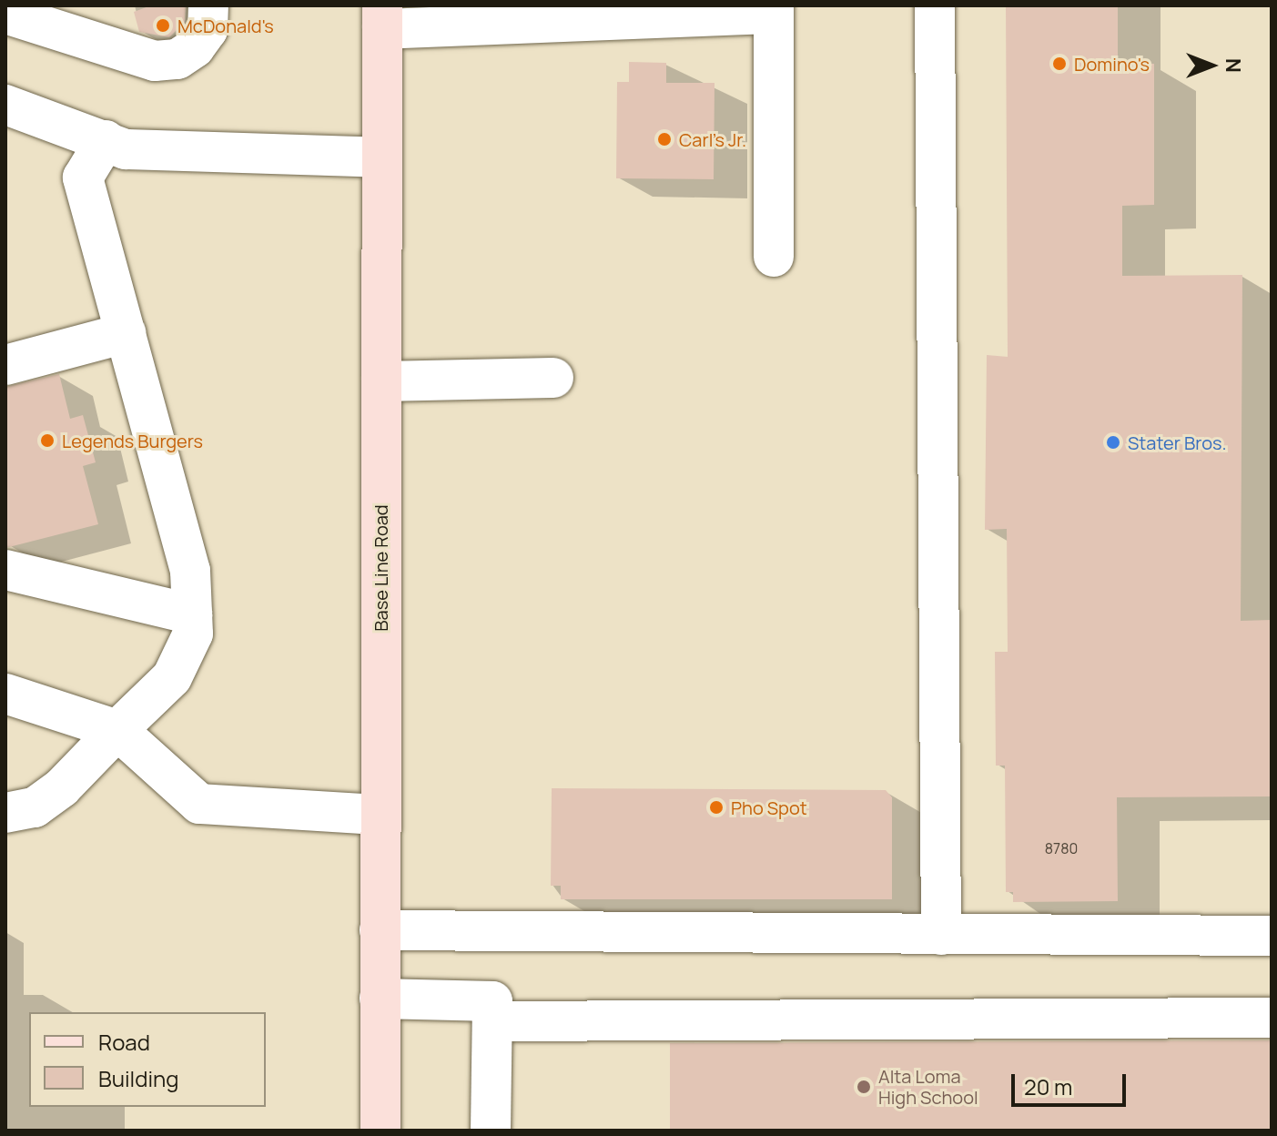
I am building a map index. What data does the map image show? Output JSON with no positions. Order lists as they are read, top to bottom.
{
  "streets": {
    "main road": ["Base Line Road"]
  },
  "places": [
    "McDonald's",
    "Domino's",
    "Carl's Jr.",
    "Legends Burgers",
    "Stater Bros.",
    "Pho Spot",
    "Alta Loma High School"
  ],
  "house_numbers": ["8780"],
  "legend": ["Road", "Building"],
  "scale_bar": "20 m",
  "north": "right"
}
